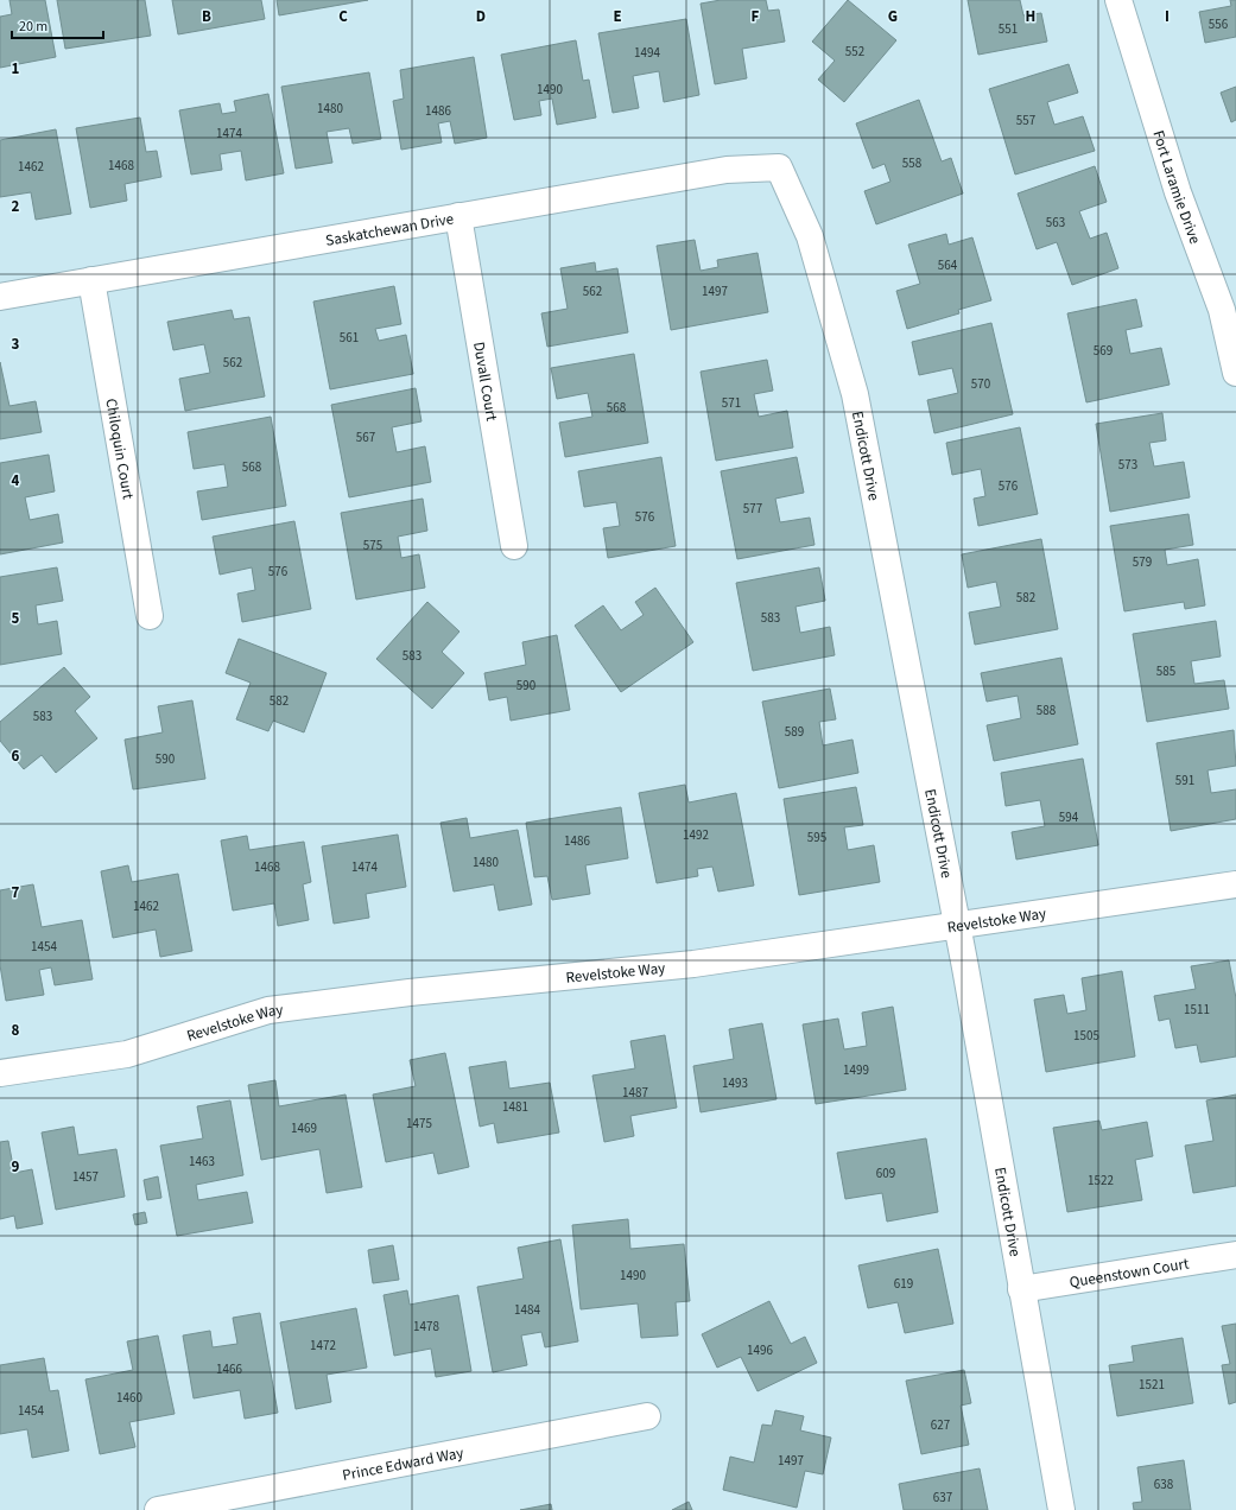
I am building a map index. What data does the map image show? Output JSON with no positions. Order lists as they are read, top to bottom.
{
  "streets": {
    "street": [
      "Fort Laramie Drive",
      "Saskatchewan Drive",
      "Duvall Court",
      "Chiloquin Court",
      "Endicott Drive",
      "Revelstoke Way",
      "Queenstown Court",
      "Prince Edward Way"
    ]
  },
  "crossings": [
    ["Saskatchewan Drive", "Duvall Court"],
    ["Saskatchewan Drive", "Chiloquin Court"],
    ["Saskatchewan Drive", "Endicott Drive"],
    ["Endicott Drive", "Revelstoke Way"],
    ["Endicott Drive", "Queenstown Court"]
  ],
  "house_numbers": [
    "556",
    "551",
    "552",
    "1494",
    "1490",
    "1480",
    "1486",
    "557",
    "1474",
    "558",
    "1468",
    "1462",
    "563",
    "564",
    "562",
    "1497",
    "561",
    "569",
    "562",
    "570",
    "571",
    "568",
    "567",
    "573",
    "568",
    "576",
    "577",
    "576",
    "575",
    "579",
    "576",
    "582",
    "583",
    "583",
    "585",
    "590",
    "582",
    "588",
    "583",
    "589",
    "590",
    "591",
    "594",
    "1492",
    "595",
    "1486",
    "1480",
    "1468",
    "1474",
    "1462",
    "1454",
    "1511",
    "1505",
    "1499",
    "1493",
    "1487",
    "1481",
    "1475",
    "1469",
    "1463",
    "609",
    "1457",
    "1522",
    "1490",
    "619",
    "1484",
    "1478",
    "1472",
    "1496",
    "1466",
    "1521",
    "1460",
    "1454",
    "627",
    "1497",
    "638",
    "637"
  ],
  "scale_bar": "20 m",
  "grid": {
    "columns": [
      "B",
      "C",
      "D",
      "E",
      "F",
      "G",
      "H",
      "I"
    ],
    "rows": [
      "1",
      "2",
      "3",
      "4",
      "5",
      "6",
      "7",
      "8",
      "9"
    ]
  }
}
